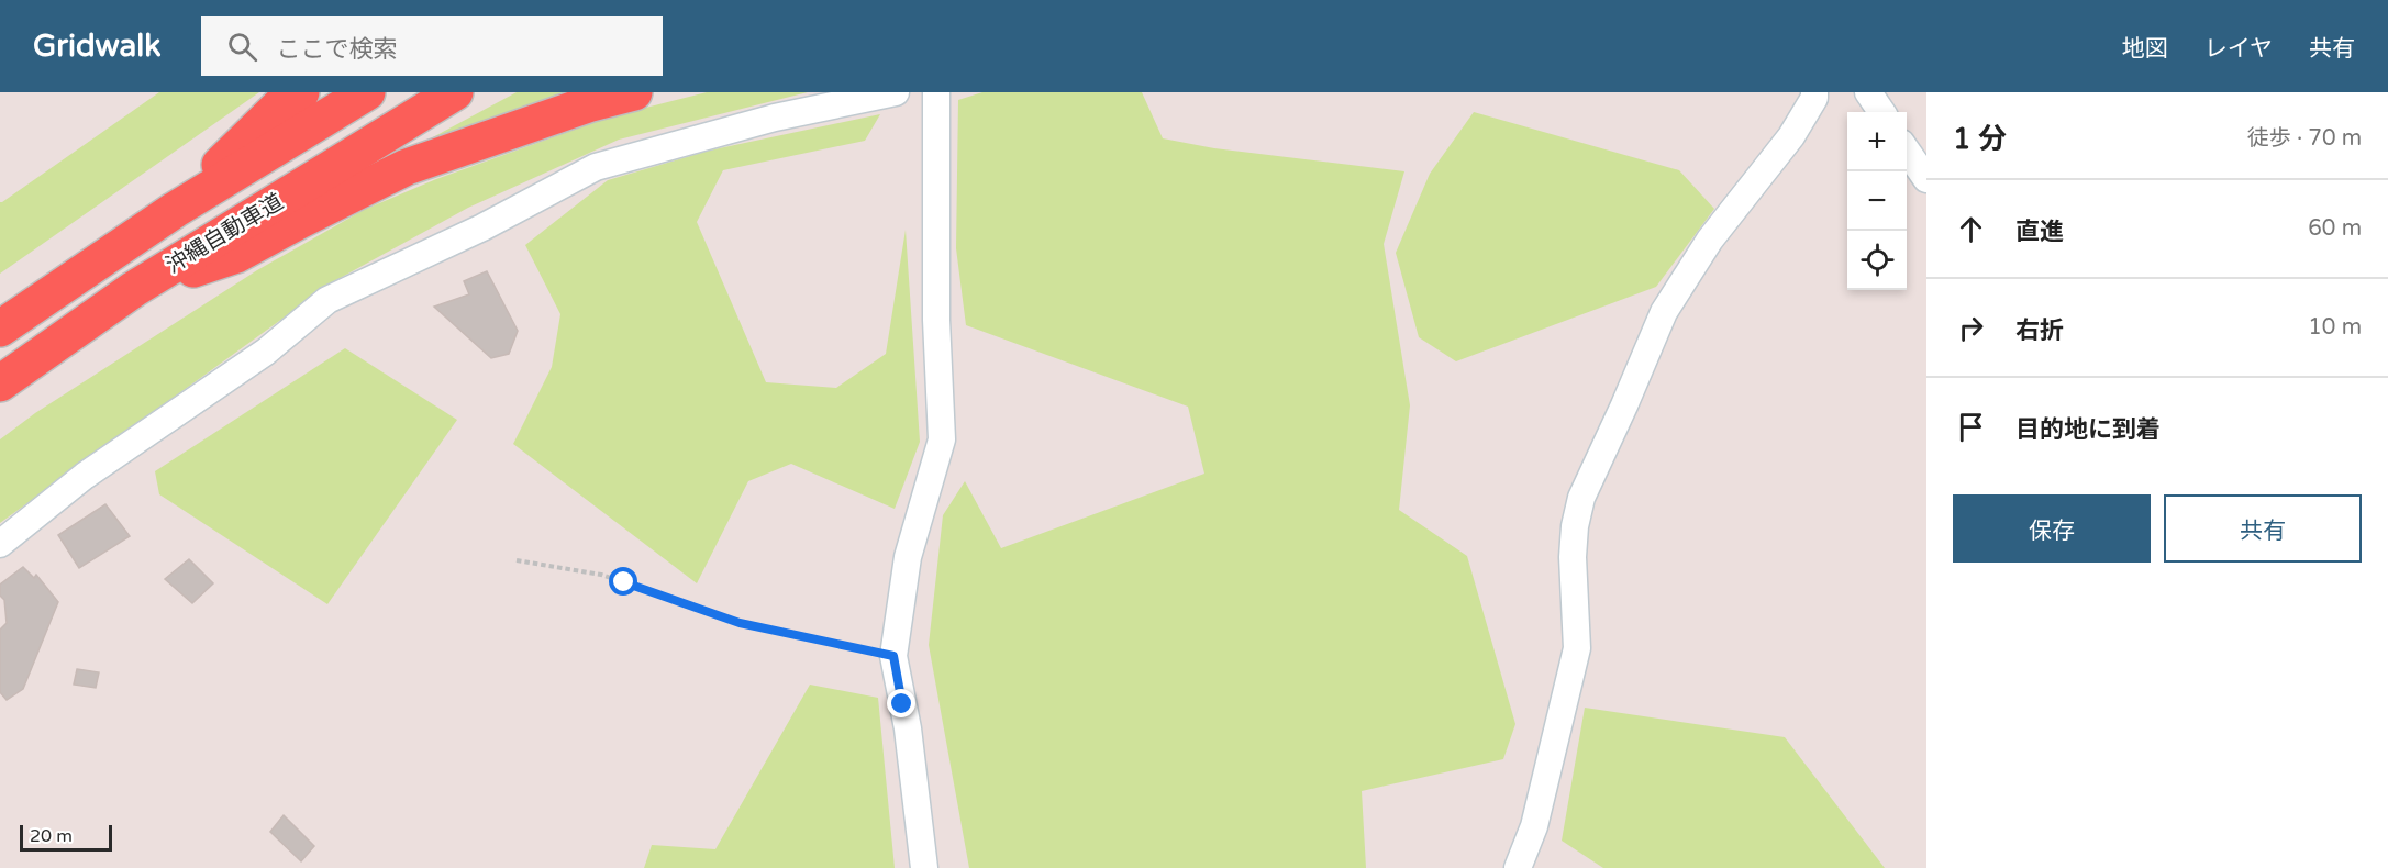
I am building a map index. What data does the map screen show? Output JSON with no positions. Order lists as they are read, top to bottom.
{
  "streets": {
    "highway": ["沖縄自動車道"]
  },
  "scale_bar": "20 m",
  "page": {
    "header": "Gridwalk",
    "search": "ここで検索",
    "nav": ["地図", "レイヤ", "共有"],
    "heading": ["1 分", "徒歩 · 70 m"],
    "map_buttons": ["+", "−"],
    "list": [
      ["直進", "60 m"],
      ["右折", "10 m"],
      "目的地に到着"
    ],
    "buttons": ["保存", "共有"],
    "scale": "20 m"
  }
}
